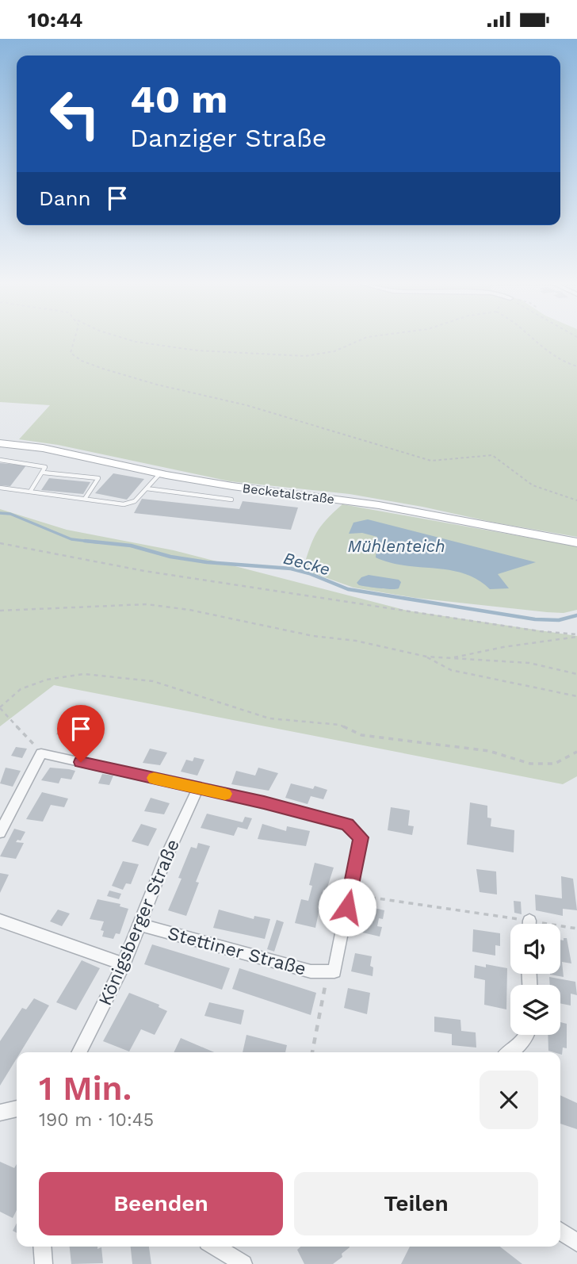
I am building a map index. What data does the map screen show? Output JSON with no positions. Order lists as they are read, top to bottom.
{
  "streets": {
    "main road": ["Becketalstraße"],
    "street": ["Königsberger Straße", "Stettiner Straße"]
  },
  "crossings": [
    ["Königsberger Straße", "Stettiner Straße"]
  ],
  "water": ["Mühlenteich", "Becke"],
  "page": {
    "status": "10:44",
    "turn": ["40 m", "Danziger Straße"],
    "then": "Dann",
    "heading": ["1 Min.", "190 m · 10:45"],
    "buttons": ["Beenden", "Teilen"]
  }
}
